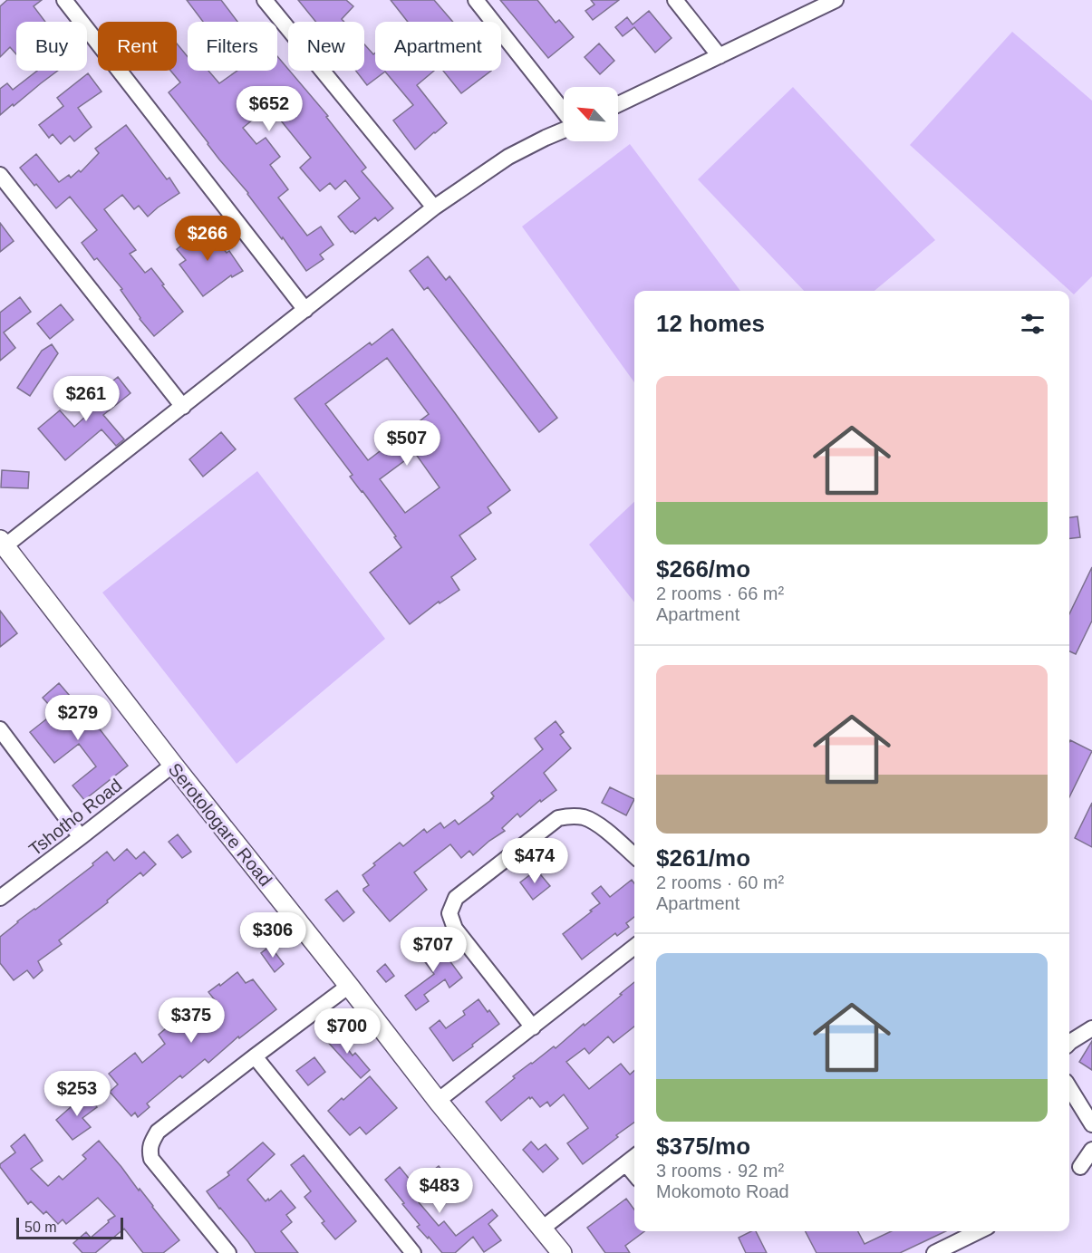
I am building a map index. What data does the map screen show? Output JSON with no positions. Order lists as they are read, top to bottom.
{
  "streets": {
    "street": ["Tshotho Road", "Serotologare Road"]
  },
  "crossings": [
    ["Tshotho Road", "Serotologare Road"]
  ],
  "scale_bar": "50 m",
  "north": "top left",
  "page": {
    "chip": [
      "Buy",
      "Rent",
      "Filters",
      "New",
      "Apartment"
    ],
    "price": [
      "$652",
      "$266",
      "$261",
      "$507",
      "$279",
      "$474",
      "$306",
      "$707",
      "$375",
      "$700",
      "$253",
      "$483"
    ],
    "heading": "12 homes",
    "list": [
      {
        "name": "$266/mo",
        "note": "2 rooms · 66 m² · Apartment"
      },
      {
        "name": "$261/mo",
        "note": "2 rooms · 60 m² · Apartment"
      },
      {
        "name": "$375/mo",
        "note": "3 rooms · 92 m² · Mokomoto Road"
      }
    ],
    "scale": "50 m"
  }
}
